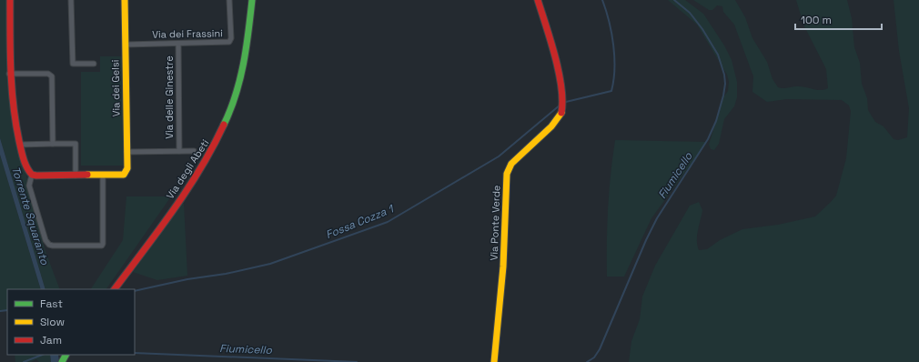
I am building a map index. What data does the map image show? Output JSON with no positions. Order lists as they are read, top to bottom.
{
  "streets": {
    "street": [
      "Via dei Frassini",
      "Via dei Gelsi",
      "Via delle Ginestre",
      "Via degli Abeti",
      "Via Ponte Verde"
    ]
  },
  "crossings": [
    ["Via dei Frassini", "Via dei Gelsi"],
    ["Via dei Frassini", "Via delle Ginestre"]
  ],
  "water": ["Fiumicello", "Torrente Squaranto", "Fossa Cozza 1"],
  "legend": ["Fast", "Slow", "Jam"],
  "scale_bar": "100 m"
}
